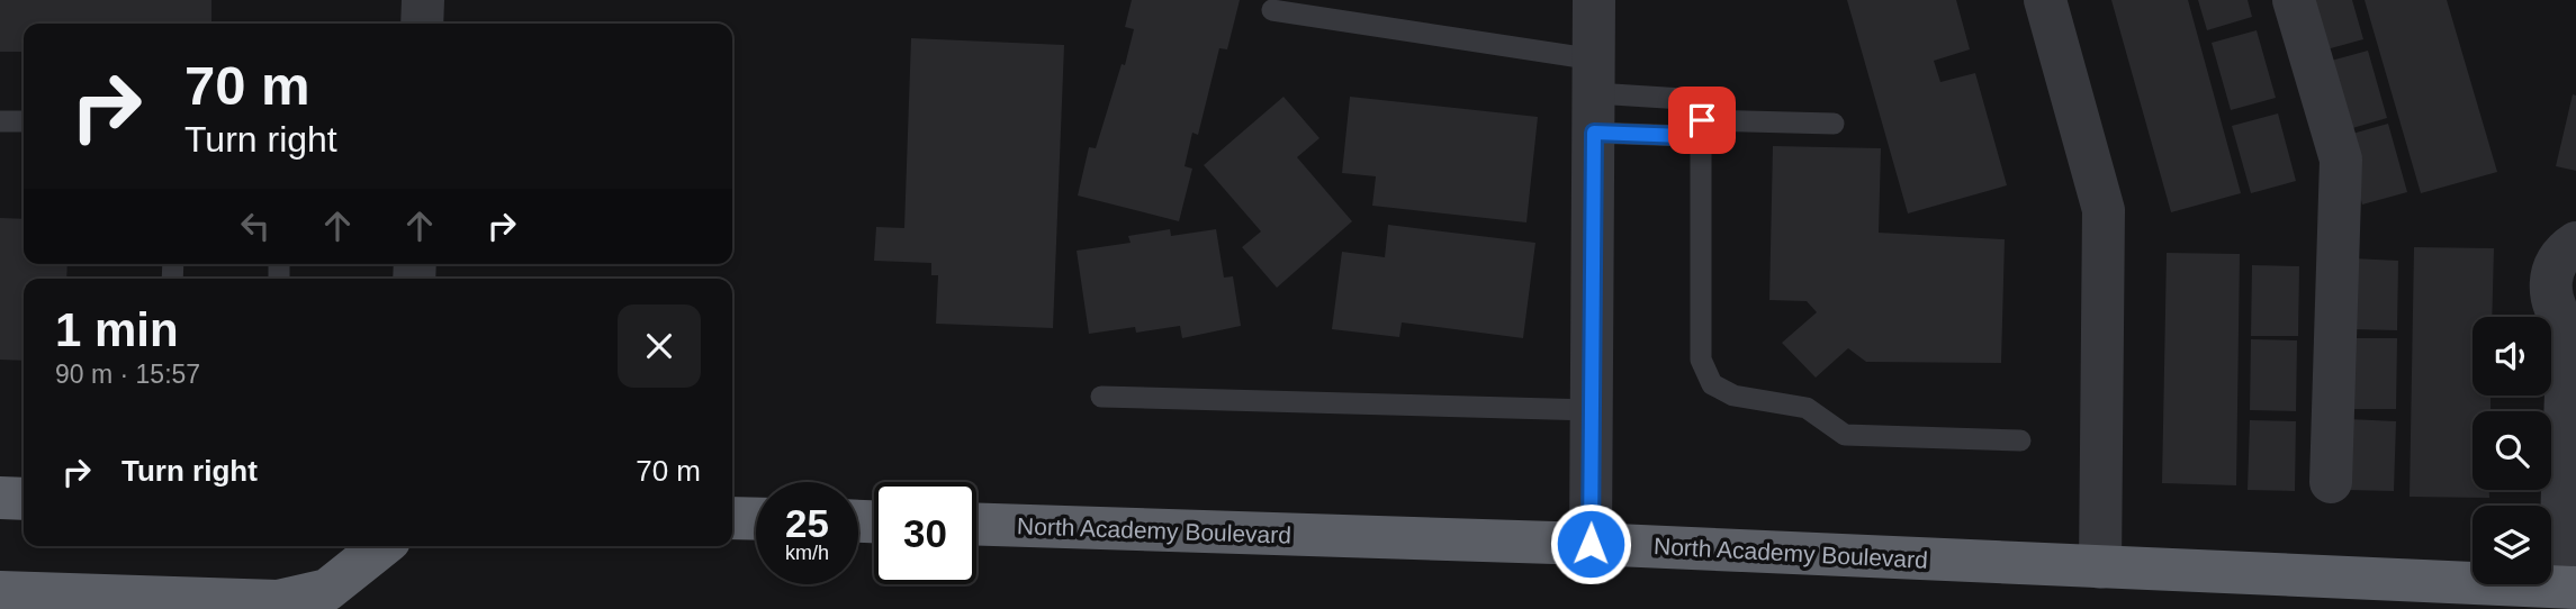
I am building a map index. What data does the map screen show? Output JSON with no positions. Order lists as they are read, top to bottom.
{
  "streets": {
    "highway": ["North Academy Boulevard"]
  },
  "page": {
    "turn": ["70 m", "Turn right"],
    "heading": ["1 min", "90 m · 15:57"],
    "list": [
      {
        "name": "Turn right",
        "value": "70 m"
      }
    ],
    "speed": "25 km/h",
    "limit": "30"
  }
}
